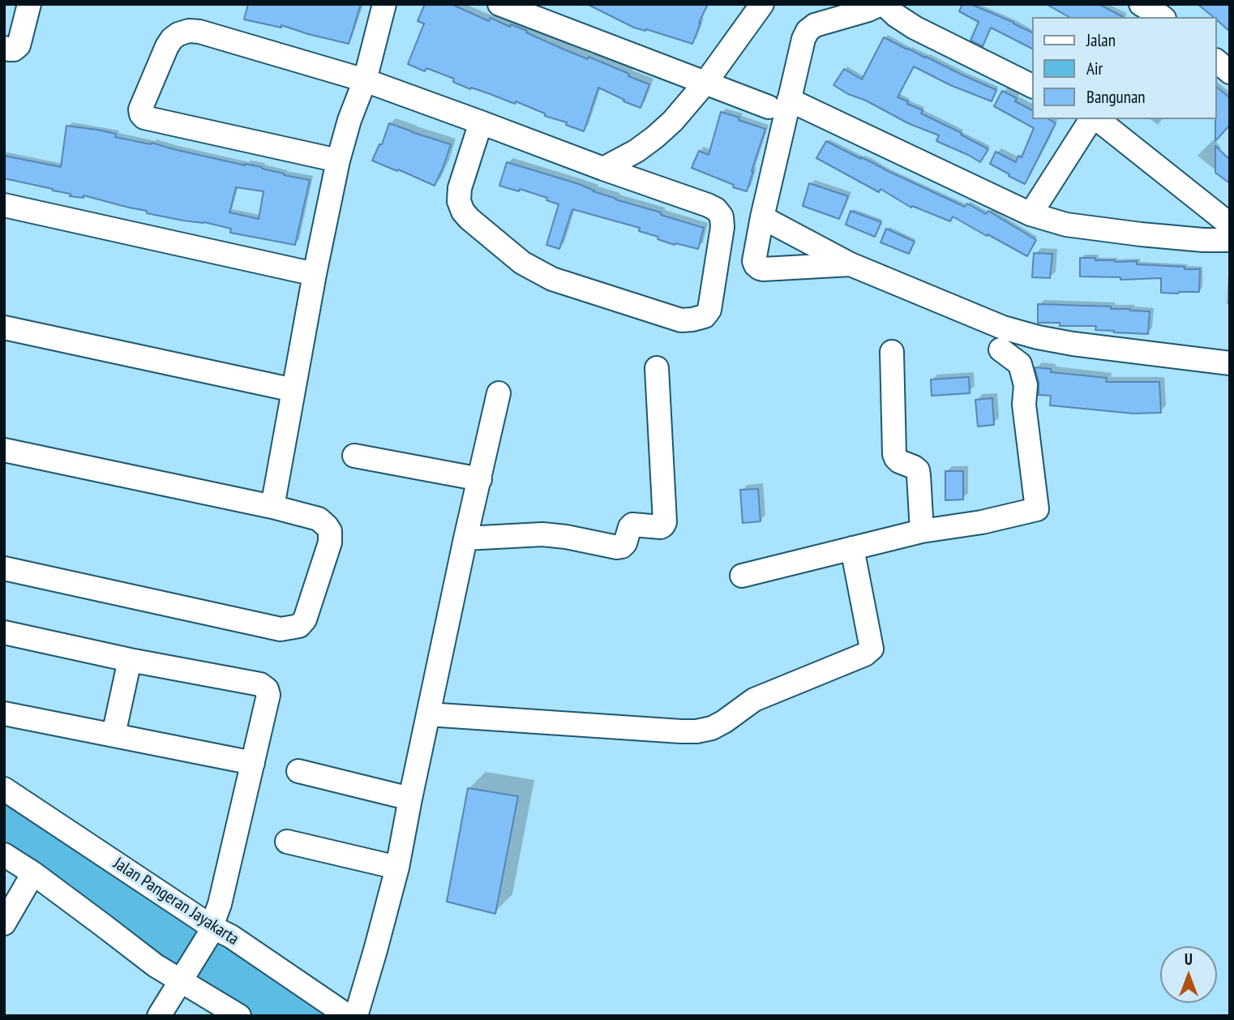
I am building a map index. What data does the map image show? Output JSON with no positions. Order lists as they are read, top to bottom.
{
  "streets": {
    "street": ["Jalan Pangeran Jayakarta"]
  },
  "legend": ["Jalan", "Air", "Bangunan"],
  "north": "top"
}
